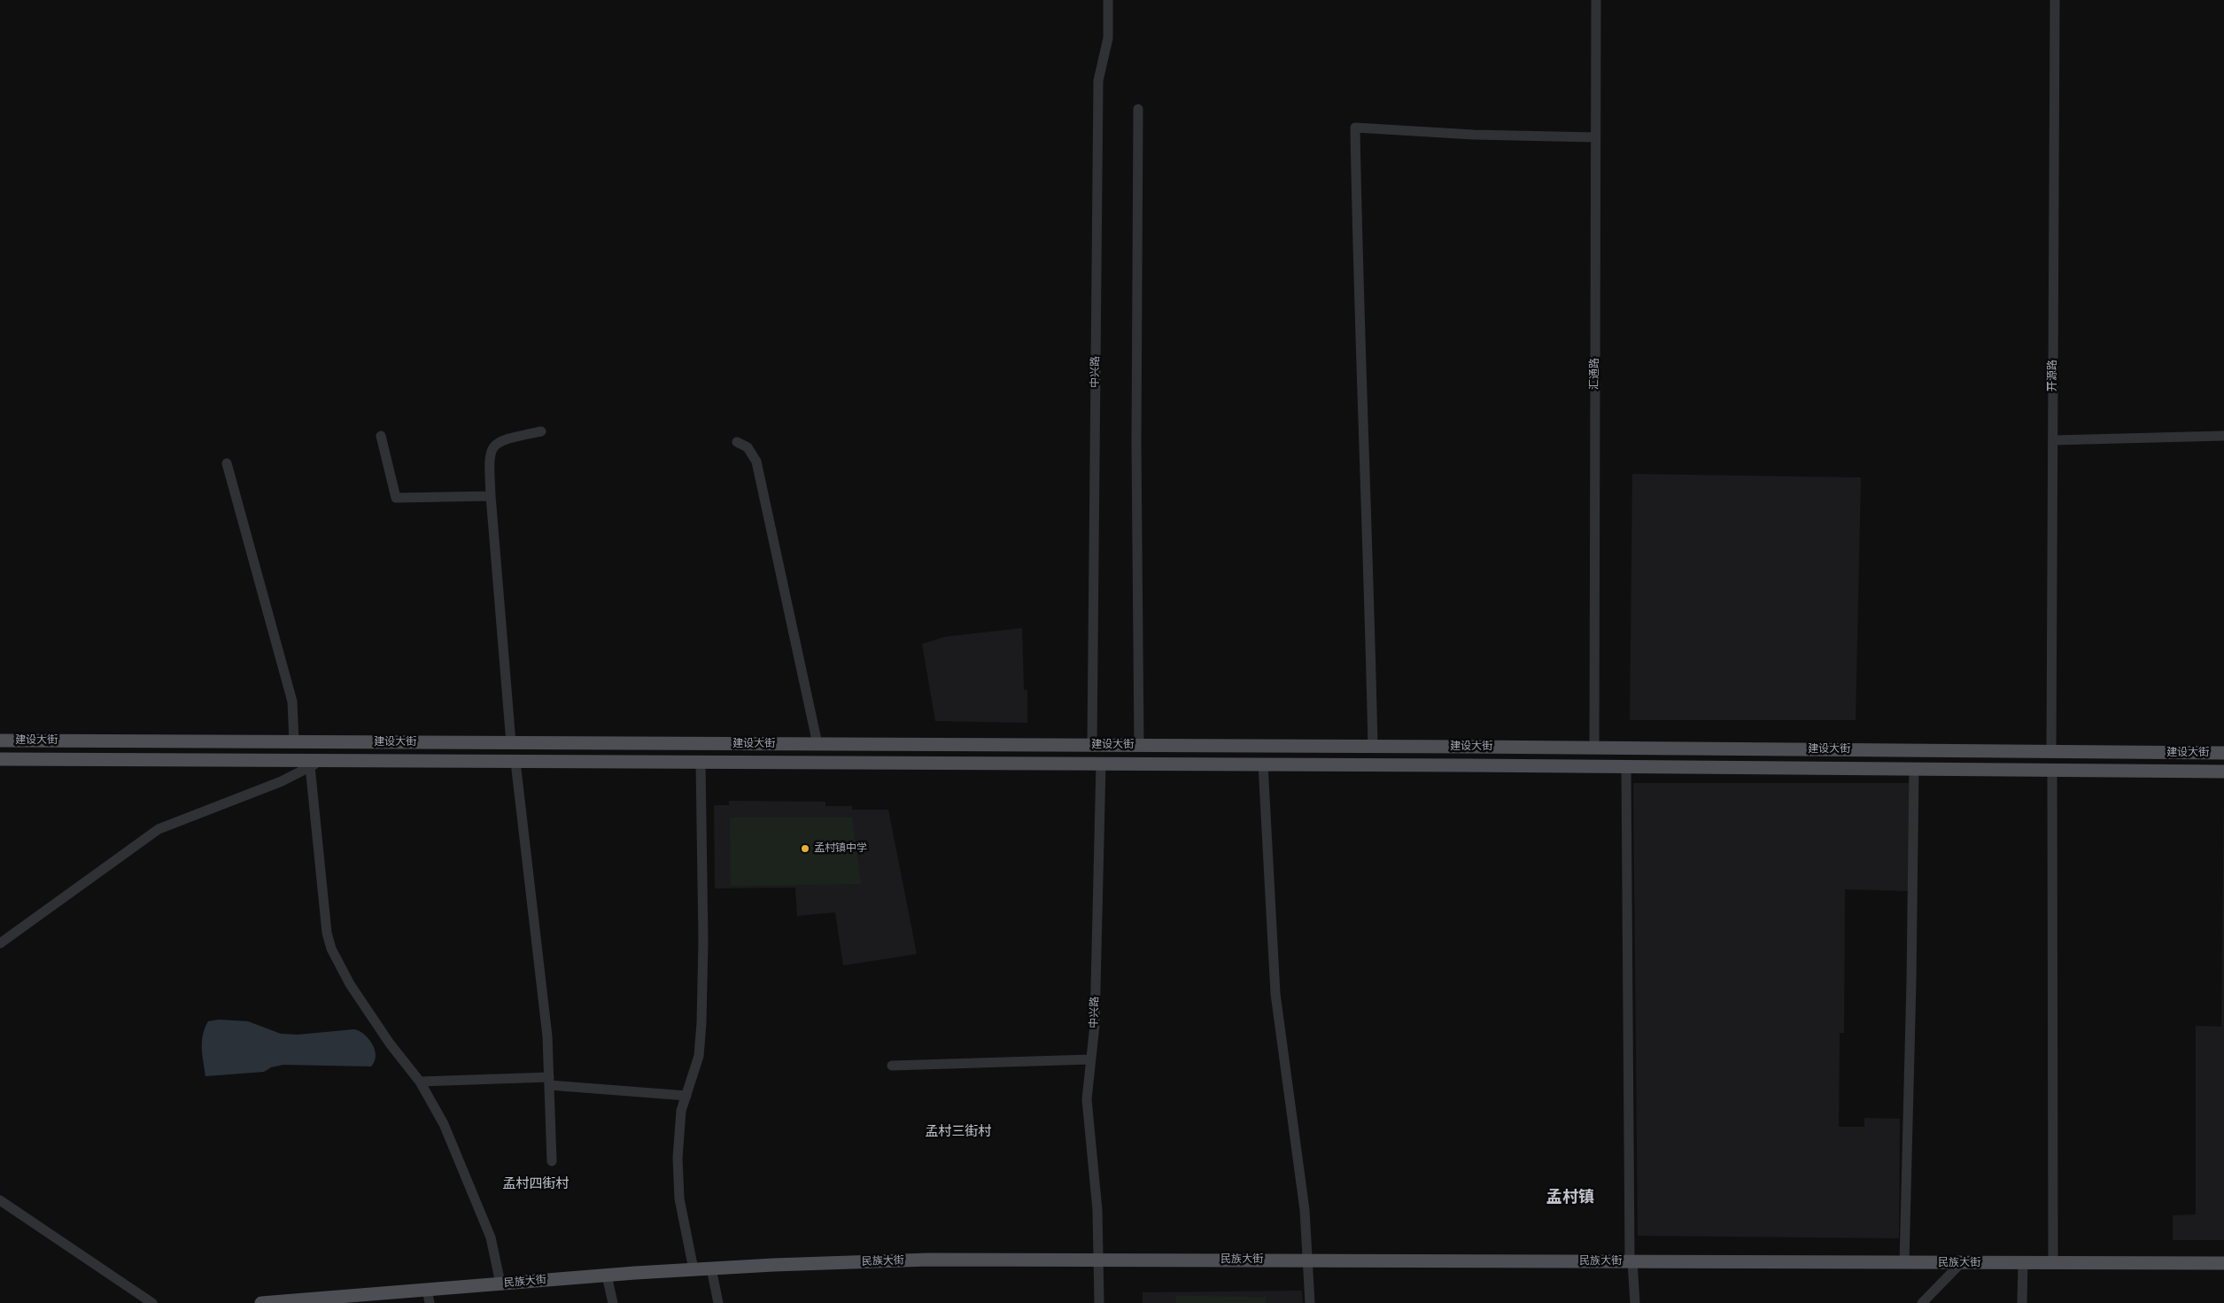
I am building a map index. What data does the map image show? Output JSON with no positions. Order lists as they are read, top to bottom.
{
  "streets": {
    "main road": ["建设大街", "民族大街"],
    "street": ["中兴路", "汇通路", "开源路"]
  },
  "crossings": [
    ["中兴路", "建设大街"],
    ["中兴路", "民族大街"],
    ["汇通路", "建设大街"],
    ["开源路", "建设大街"]
  ],
  "districts": ["孟村三街村", "孟村四街村", "孟村镇"],
  "places": ["孟村镇中学"]
}
